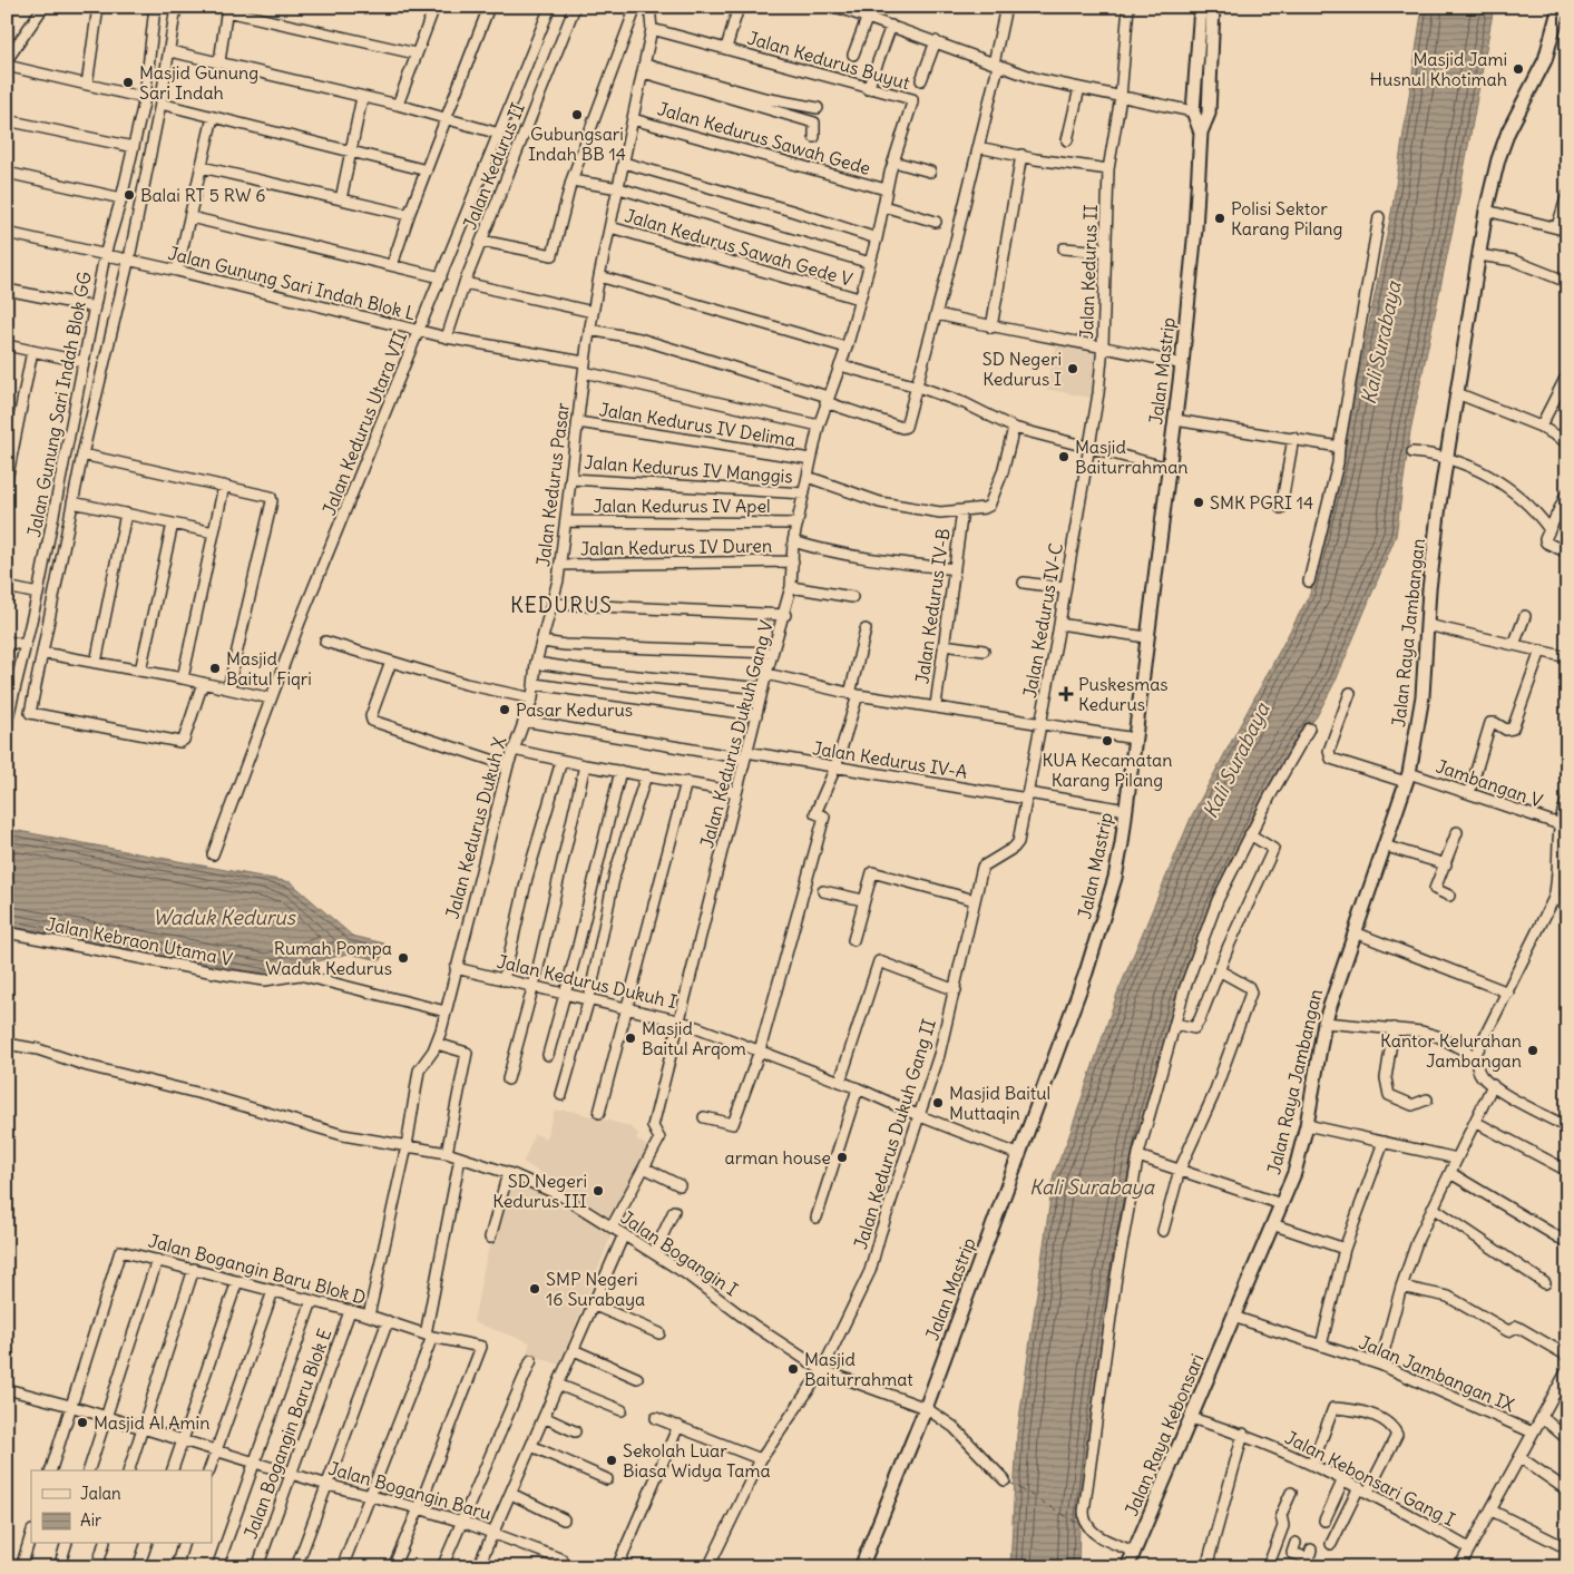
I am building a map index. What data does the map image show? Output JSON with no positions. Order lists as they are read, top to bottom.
{
  "streets": {
    "main road": ["Jalan Mastrip", "Jalan Raya Jambangan", "Jalan Raya Kebonsari"],
    "street": [
      "Jalan Kedurus Buyut",
      "Jalan Kedurus Sawah Gede",
      "Jalan Kedurus II",
      "Jalan Kedurus Sawah Gede V",
      "Jalan Gunung Sari Indah Blok L",
      "Jalan Gunung Sari Indah Blok GG",
      "Jalan Kedurus Utara VII",
      "Jalan Kedurus IV Delima",
      "Jalan Kedurus IV Manggis",
      "Jalan Kedurus Pasar",
      "Jalan Kedurus IV Apel",
      "Jalan Kedurus IV Duren",
      "Jalan Kedurus IV-B",
      "Jalan Kedurus IV-C",
      "Jalan Kedurus Dukuh Gang V",
      "Jalan Kedurus IV-A",
      "Jambangan V",
      "Jalan Kedurus Dukuh X",
      "Jalan Kebraon Utama V",
      "Jalan Kedurus Dukuh I",
      "Jalan Kedurus Dukuh Gang II",
      "Jalan Bogangin I",
      "Jalan Bogangin Baru Blok D",
      "Jalan Jambangan IX",
      "Jalan Bogangin Baru Blok E",
      "Jalan Kebonsari Gang I",
      "Jalan Bogangin Baru"
    ]
  },
  "crossings": [
    ["Jalan Kedurus Buyut", "Jalan Kedurus Sawah Gede"],
    ["Jalan Kedurus Buyut", "Jalan Kedurus Sawah Gede V"],
    ["Jalan Kedurus Buyut", "Jalan Kedurus Dukuh Gang V"],
    ["Jalan Kedurus II", "Jalan Gunung Sari Indah Blok L"],
    ["Jalan Kedurus II", "Jalan Kedurus IV-C"],
    ["Jalan Gunung Sari Indah Blok L", "Jalan Gunung Sari Indah Blok GG"],
    ["Jalan Gunung Sari Indah Blok L", "Jalan Kedurus Utara VII"],
    ["Jalan Gunung Sari Indah Blok L", "Jalan Kedurus Pasar"],
    ["Jalan Gunung Sari Indah Blok L", "Jalan Kedurus Dukuh Gang V"],
    ["Jalan Mastrip", "Jalan Kedurus IV-B"],
    ["Jalan Mastrip", "Jalan Kedurus IV-A"],
    ["Jalan Mastrip", "Jalan Kedurus Dukuh I"],
    ["Jalan Mastrip", "Jalan Bogangin I"],
    ["Jalan Kedurus IV Delima", "Jalan Kedurus Pasar"],
    ["Jalan Kedurus IV Delima", "Jalan Kedurus Dukuh Gang V"],
    ["Jalan Kedurus IV Manggis", "Jalan Kedurus Pasar"],
    ["Jalan Kedurus IV Manggis", "Jalan Kedurus Dukuh Gang V"],
    ["Jalan Kedurus Pasar", "Jalan Kedurus IV Apel"],
    ["Jalan Kedurus Pasar", "Jalan Kedurus IV Duren"],
    ["Jalan Kedurus Pasar", "Jalan Kedurus Dukuh X"],
    ["Jalan Kedurus IV Apel", "Jalan Kedurus Dukuh Gang V"],
    ["Jalan Kedurus IV Duren", "Jalan Kedurus Dukuh Gang V"],
    ["Jalan Kedurus IV-B", "Jalan Kedurus IV-C"],
    ["Jalan Kedurus IV-B", "Jalan Kedurus Dukuh Gang V"],
    ["Jalan Kedurus IV-C", "Jalan Kedurus IV-A"],
    ["Jalan Kedurus IV-C", "Jalan Kedurus Dukuh Gang II"],
    ["Jalan Raya Jambangan", "Jambangan V"],
    ["Jalan Raya Jambangan", "Jalan Jambangan IX"],
    ["Jalan Raya Jambangan", "Jalan Raya Kebonsari"],
    ["Jalan Kedurus Dukuh Gang V", "Jalan Kedurus IV-A"],
    ["Jalan Kedurus Dukuh Gang V", "Jalan Kedurus Dukuh I"],
    ["Jalan Kedurus IV-A", "Jalan Kedurus Dukuh X"],
    ["Jalan Kedurus Dukuh X", "Jalan Kebraon Utama V"],
    ["Jalan Kedurus Dukuh X", "Jalan Kedurus Dukuh I"],
    ["Jalan Kedurus Dukuh X", "Jalan Bogangin I"],
    ["Jalan Kedurus Dukuh X", "Jalan Bogangin Baru Blok D"],
    ["Jalan Kedurus Dukuh I", "Jalan Kedurus Dukuh Gang II"],
    ["Jalan Kedurus Dukuh Gang II", "Jalan Bogangin I"],
    ["Jalan Bogangin I", "Jalan Bogangin Baru"],
    ["Jalan Bogangin Baru Blok D", "Jalan Bogangin Baru Blok E"],
    ["Jalan Bogangin Baru Blok D", "Jalan Bogangin Baru"],
    ["Jalan Jambangan IX", "Jalan Raya Kebonsari"],
    ["Jalan Bogangin Baru Blok E", "Jalan Bogangin Baru"],
    ["Jalan Raya Kebonsari", "Jalan Kebonsari Gang I"]
  ],
  "districts": ["KEDURUS"],
  "water": ["Kali Surabaya", "Waduk Kedurus"],
  "places": {
    "other": [
      "Masjid Jami Husnul Khotimah",
      "Masjid Gunung Sari Indah",
      "Gubungsari Indah BB 14",
      "Balai RT 5 RW 6",
      "Polisi Sektor Karang Pilang",
      "SD Negeri Kedurus I",
      "Masjid Baiturrahman",
      "SMK PGRI 14",
      "Masjid Baitul Fiqri",
      "Pasar Kedurus",
      "KUA Kecamatan Karang Pilang",
      "Rumah Pompa Waduk Kedurus",
      "Masjid Baitul Arqom",
      "Kantor Kelurahan Jambangan",
      "Masjid Baitul Muttaqin",
      "arman house",
      "SD Negeri Kedurus III",
      "SMP Negeri 16 Surabaya",
      "Masjid Baiturrahmat",
      "Masjid Al Amin",
      "Sekolah Luar Biasa Widya Tama"
    ],
    "health": ["Puskesmas Kedurus"]
  },
  "legend": ["Jalan", "Air"]
}
